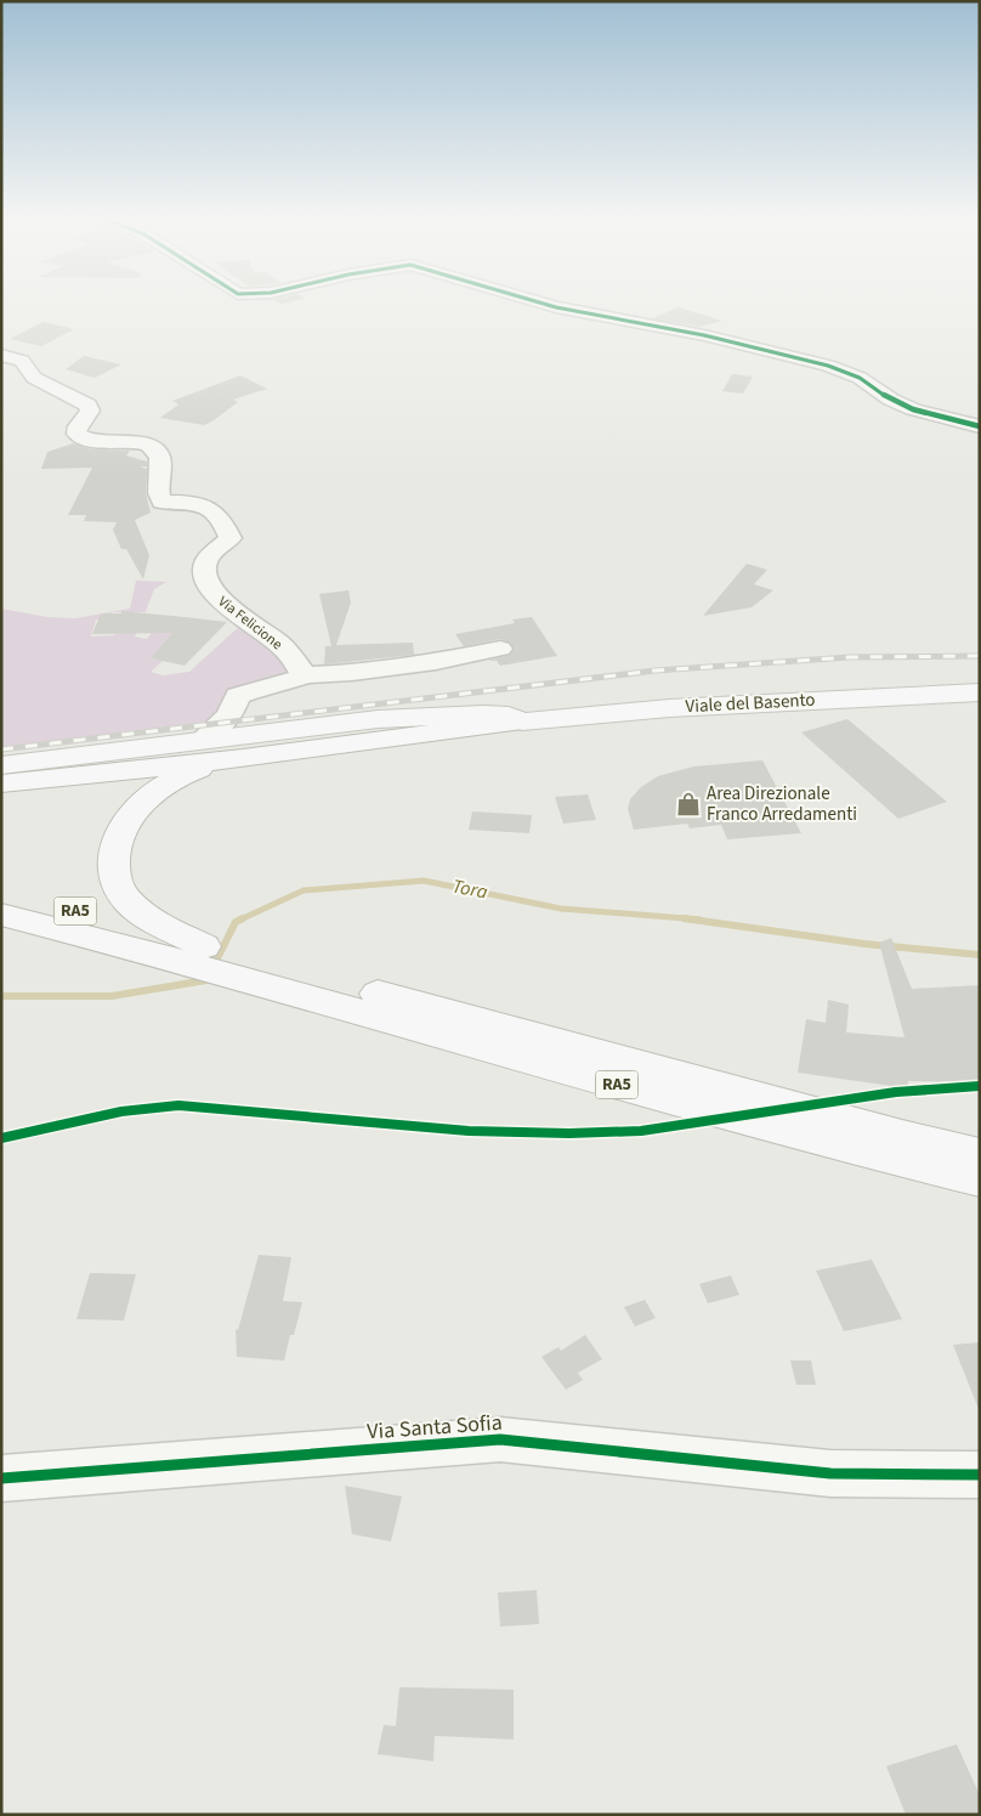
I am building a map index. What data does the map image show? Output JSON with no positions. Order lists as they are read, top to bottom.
{
  "streets": {
    "main road": ["Viale del Basento", "RA5"],
    "street": ["Via Felicione", "Via Santa Sofia"]
  },
  "water": ["Tora"],
  "places": {
    "shop": ["Area Direzionale Franco Arredamenti"]
  }
}
